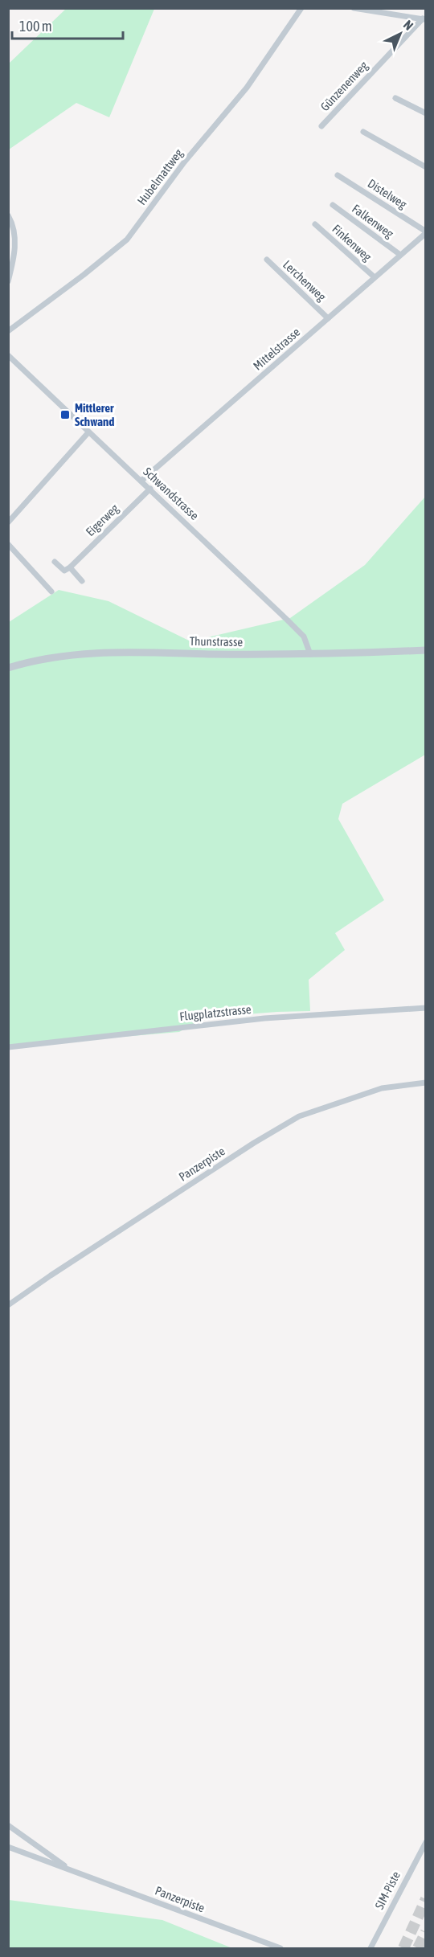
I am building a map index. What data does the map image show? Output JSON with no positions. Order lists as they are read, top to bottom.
{
  "streets": {
    "street": [
      "Günzenenweg",
      "Hubelmattweg",
      "Distelweg",
      "Falkenweg",
      "Finkenweg",
      "Lerchenweg",
      "Mittelstrasse",
      "Schwandstrasse",
      "Eigerweg",
      "Thunstrasse",
      "Flugplatzstrasse",
      "Panzerpiste",
      "SIM-Piste"
    ]
  },
  "crossings": [
    ["Distelweg", "Mittelstrasse"],
    ["Falkenweg", "Mittelstrasse"],
    ["Finkenweg", "Mittelstrasse"],
    ["Lerchenweg", "Mittelstrasse"],
    ["Mittelstrasse", "Schwandstrasse"],
    ["Schwandstrasse", "Eigerweg"],
    ["Schwandstrasse", "Thunstrasse"]
  ],
  "places": {
    "transit": ["Mittlerer Schwand"]
  },
  "scale_bar": "100 m",
  "north": "top right"
}
